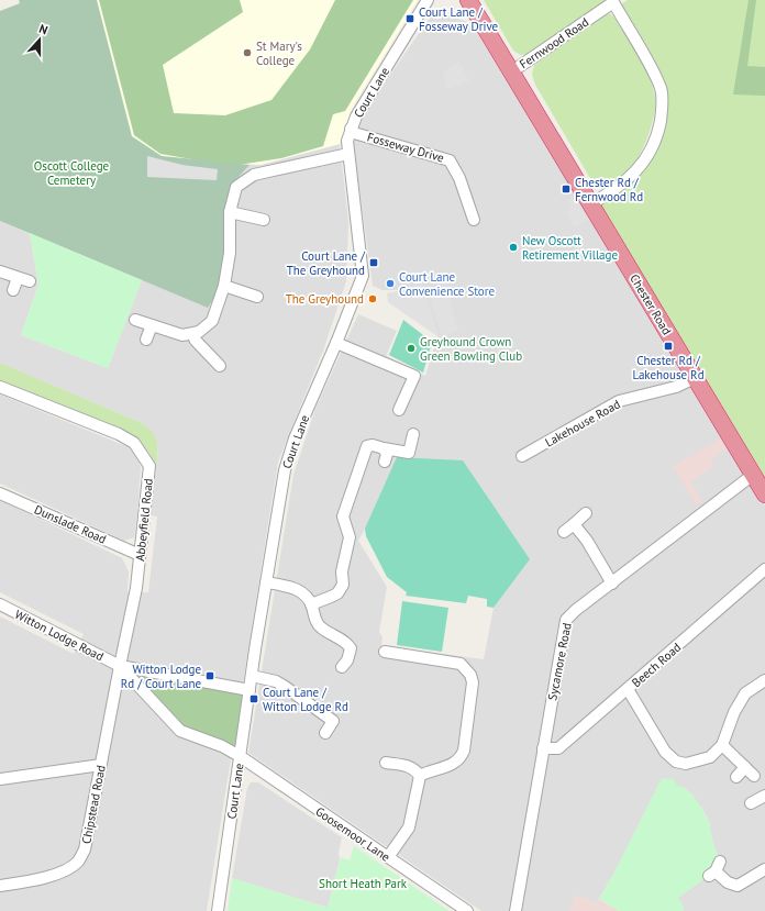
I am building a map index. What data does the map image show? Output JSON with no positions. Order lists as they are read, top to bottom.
{
  "streets": {
    "highway": ["Chester Road"],
    "street": [
      "Fernwood Road",
      "Court Lane",
      "Fosseway Drive",
      "Lakehouse Road",
      "Abbeyfield Road",
      "Dunslade Road",
      "Witton Lodge Road",
      "Sycamore Road",
      "Beech Road",
      "Chipstead Road",
      "Goosemoor Lane"
    ]
  },
  "crossings": [
    ["Fernwood Road", "Chester Road"],
    ["Court Lane", "Fosseway Drive"],
    ["Court Lane", "Witton Lodge Road"],
    ["Court Lane", "Goosemoor Lane"],
    ["Chester Road", "Lakehouse Road"],
    ["Chester Road", "Sycamore Road"],
    ["Abbeyfield Road", "Dunslade Road"],
    ["Abbeyfield Road", "Witton Lodge Road"],
    ["Abbeyfield Road", "Chipstead Road"],
    ["Witton Lodge Road", "Chipstead Road"],
    ["Witton Lodge Road", "Goosemoor Lane"],
    ["Sycamore Road", "Beech Road"]
  ],
  "parks": ["Oscott College Cemetery", "Short Heath Park"],
  "places": {
    "transit": [
      "Court Lane / Fosseway Drive",
      "Chester Rd / Fernwood Rd",
      "Court Lane / The Greyhound",
      "Chester Rd / Lakehouse Rd",
      "Witton Lodge Rd / Court Lane",
      "Court Lane / Witton Lodge Rd"
    ],
    "other": [
      "St Mary's College",
      "New Oscott Retirement Village",
      "Court Lane Convenience Store",
      "The Greyhound",
      "Greyhound Crown Green Bowling Club"
    ]
  },
  "north": "top"
}
